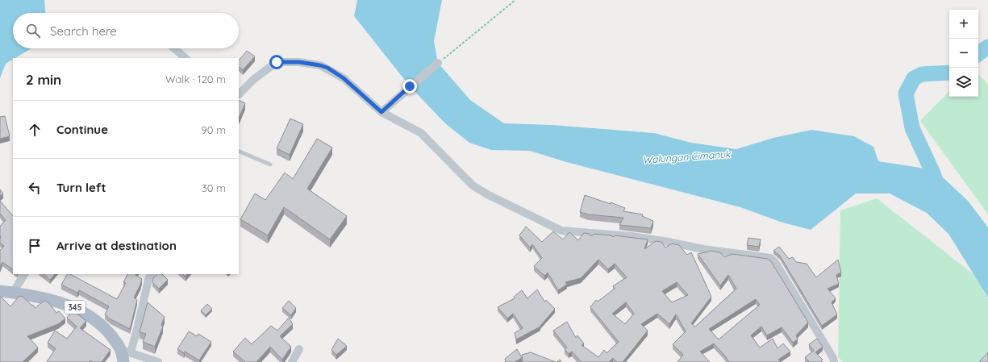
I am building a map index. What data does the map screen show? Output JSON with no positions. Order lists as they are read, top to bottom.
{
  "streets": {
    "main road": ["345"]
  },
  "water": ["Walungan Cimanuk"],
  "page": {
    "map_buttons": ["+", "−"],
    "search": "Search here",
    "heading": ["2 min", "Walk · 120 m"],
    "list": [
      ["Continue", "90 m"],
      ["Turn left", "30 m"],
      "Arrive at destination"
    ]
  }
}
